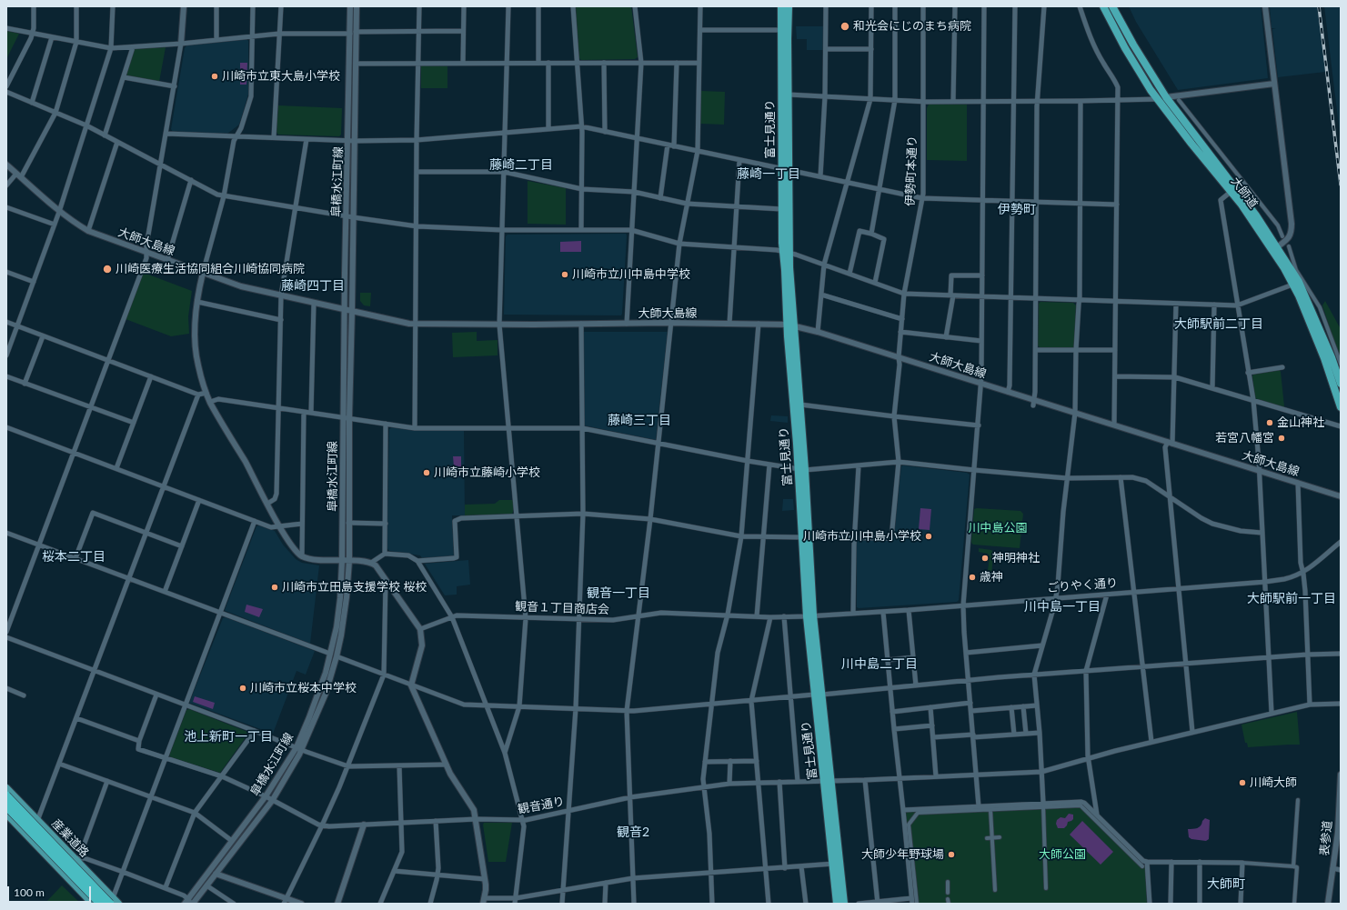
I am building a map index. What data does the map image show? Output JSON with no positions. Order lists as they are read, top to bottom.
{
  "streets": {
    "highway": ["富士見通り", "大師道"],
    "main road": ["産業道路"],
    "street": [
      "伊勢町本通り",
      "皐橋水江町線",
      "大師大島線",
      "ごりやく通り",
      "観音１丁目商店会",
      "観音通り",
      "表参道"
    ]
  },
  "crossings": [
    ["富士見通り", "大師大島線"],
    ["富士見通り", "ごりやく通り"],
    ["富士見通り", "観音１丁目商店会"],
    ["富士見通り", "観音通り"],
    ["伊勢町本通り", "大師大島線"],
    ["皐橋水江町線", "大師大島線"],
    ["皐橋水江町線", "観音通り"],
    ["ごりやく通り", "観音１丁目商店会"]
  ],
  "districts": [
    "藤崎二丁目",
    "藤崎一丁目",
    "伊勢町",
    "藤崎四丁目",
    "大師駅前二丁目",
    "藤崎三丁目",
    "桜本二丁目",
    "観音一丁目",
    "大師駅前一丁目",
    "川中島一丁目",
    "川中島二丁目",
    "池上新町一丁目",
    "観音2",
    "大師町"
  ],
  "parks": ["川中島公園", "大師公園"],
  "places": [
    "和光会にじのまち病院",
    "川崎市立東大島小学校",
    "川崎医療生活協同組合川崎協同病院",
    "川崎市立川中島中学校",
    "金山神社",
    "若宮八幡宮",
    "川崎市立藤崎小学校",
    "川崎市立川中島小学校",
    "神明神社",
    "歳神",
    "川崎市立田島支援学校 桜校",
    "川崎市立桜本中学校",
    "川崎大師",
    "大師少年野球場"
  ],
  "scale_bar": "100 m"
}
